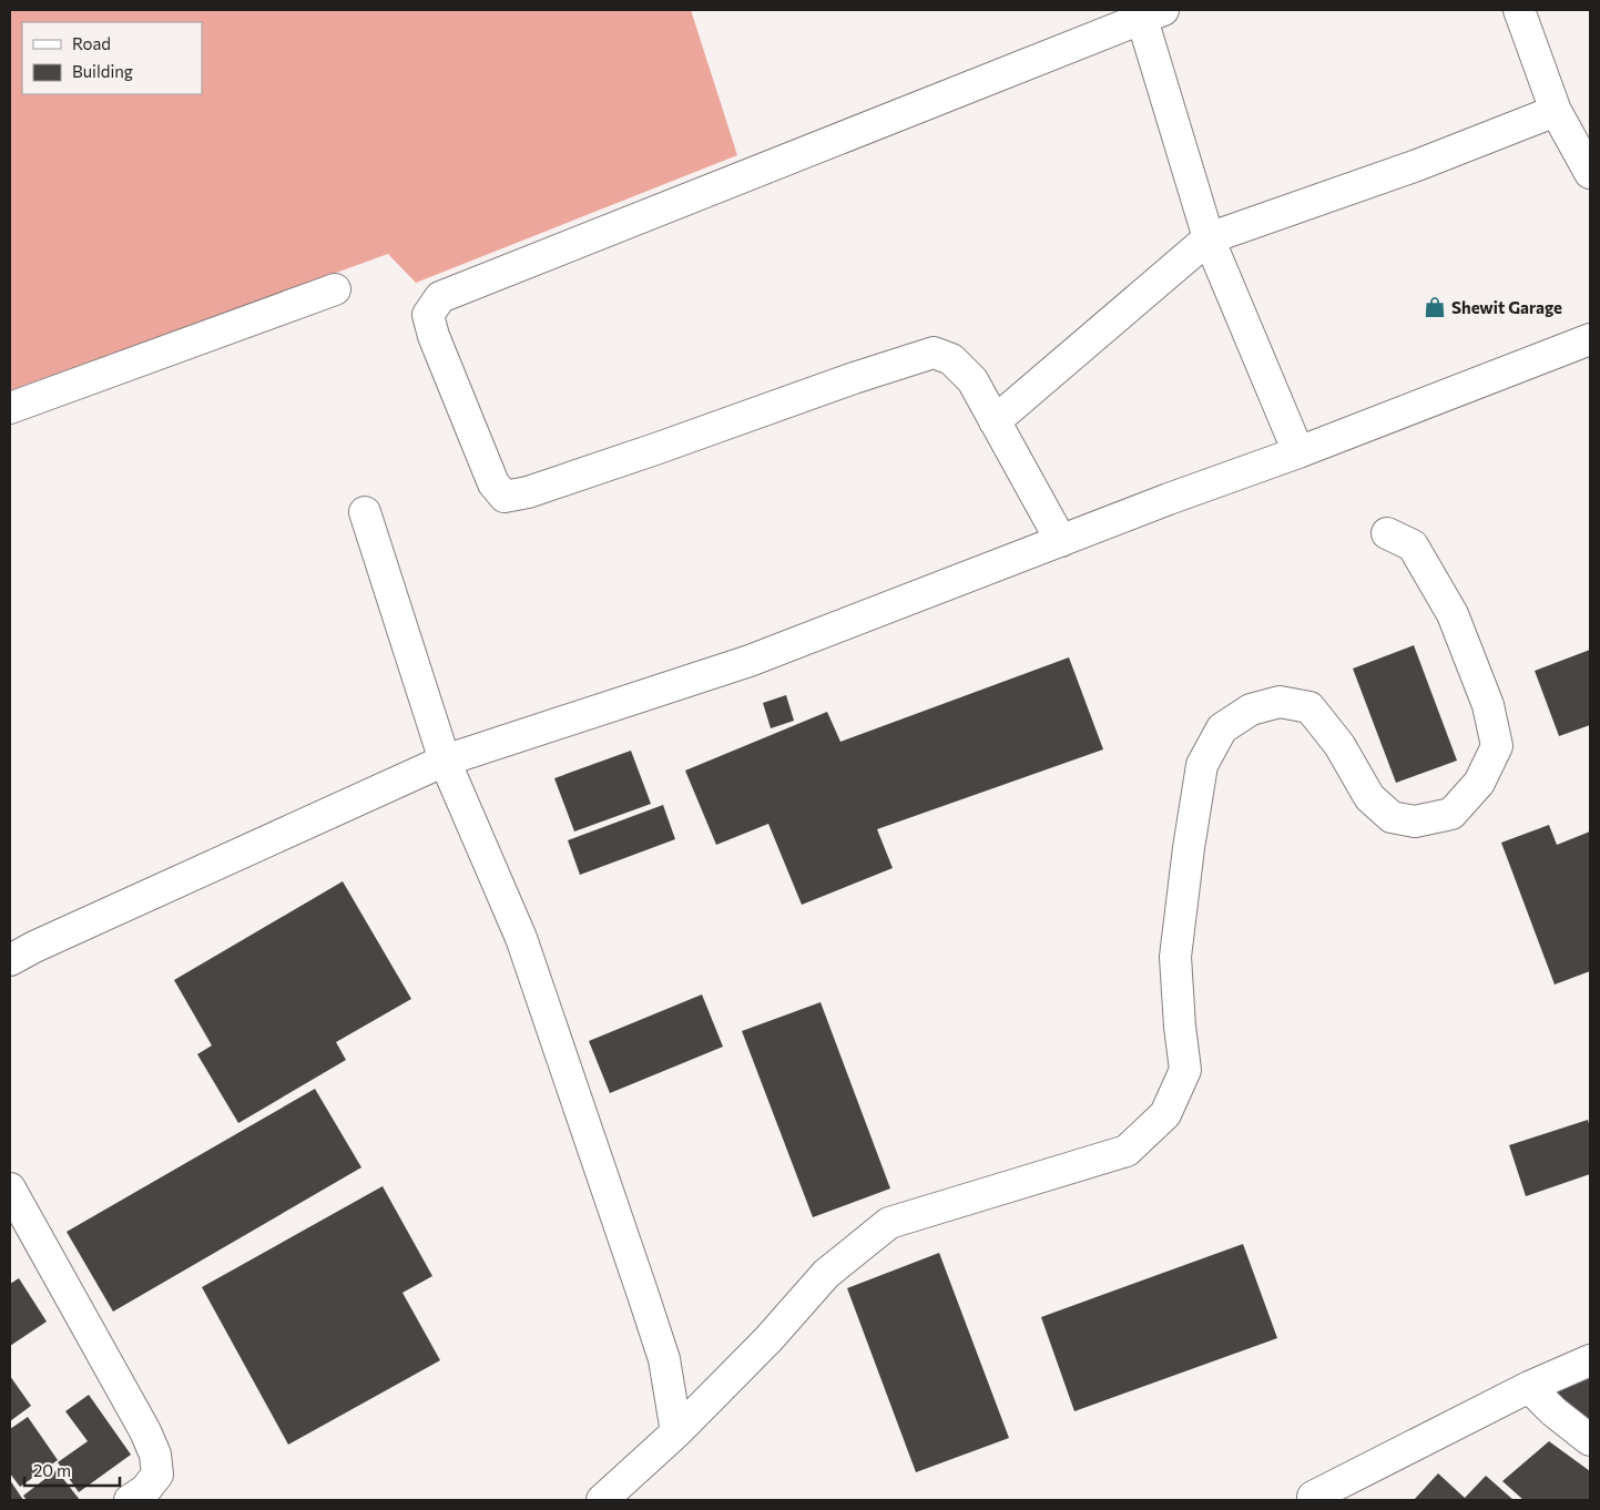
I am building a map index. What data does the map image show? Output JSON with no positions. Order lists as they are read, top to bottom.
{
  "places": {
    "shop": ["Shewit Garage"]
  },
  "legend": ["Road", "Building"],
  "scale_bar": "20 m"
}
